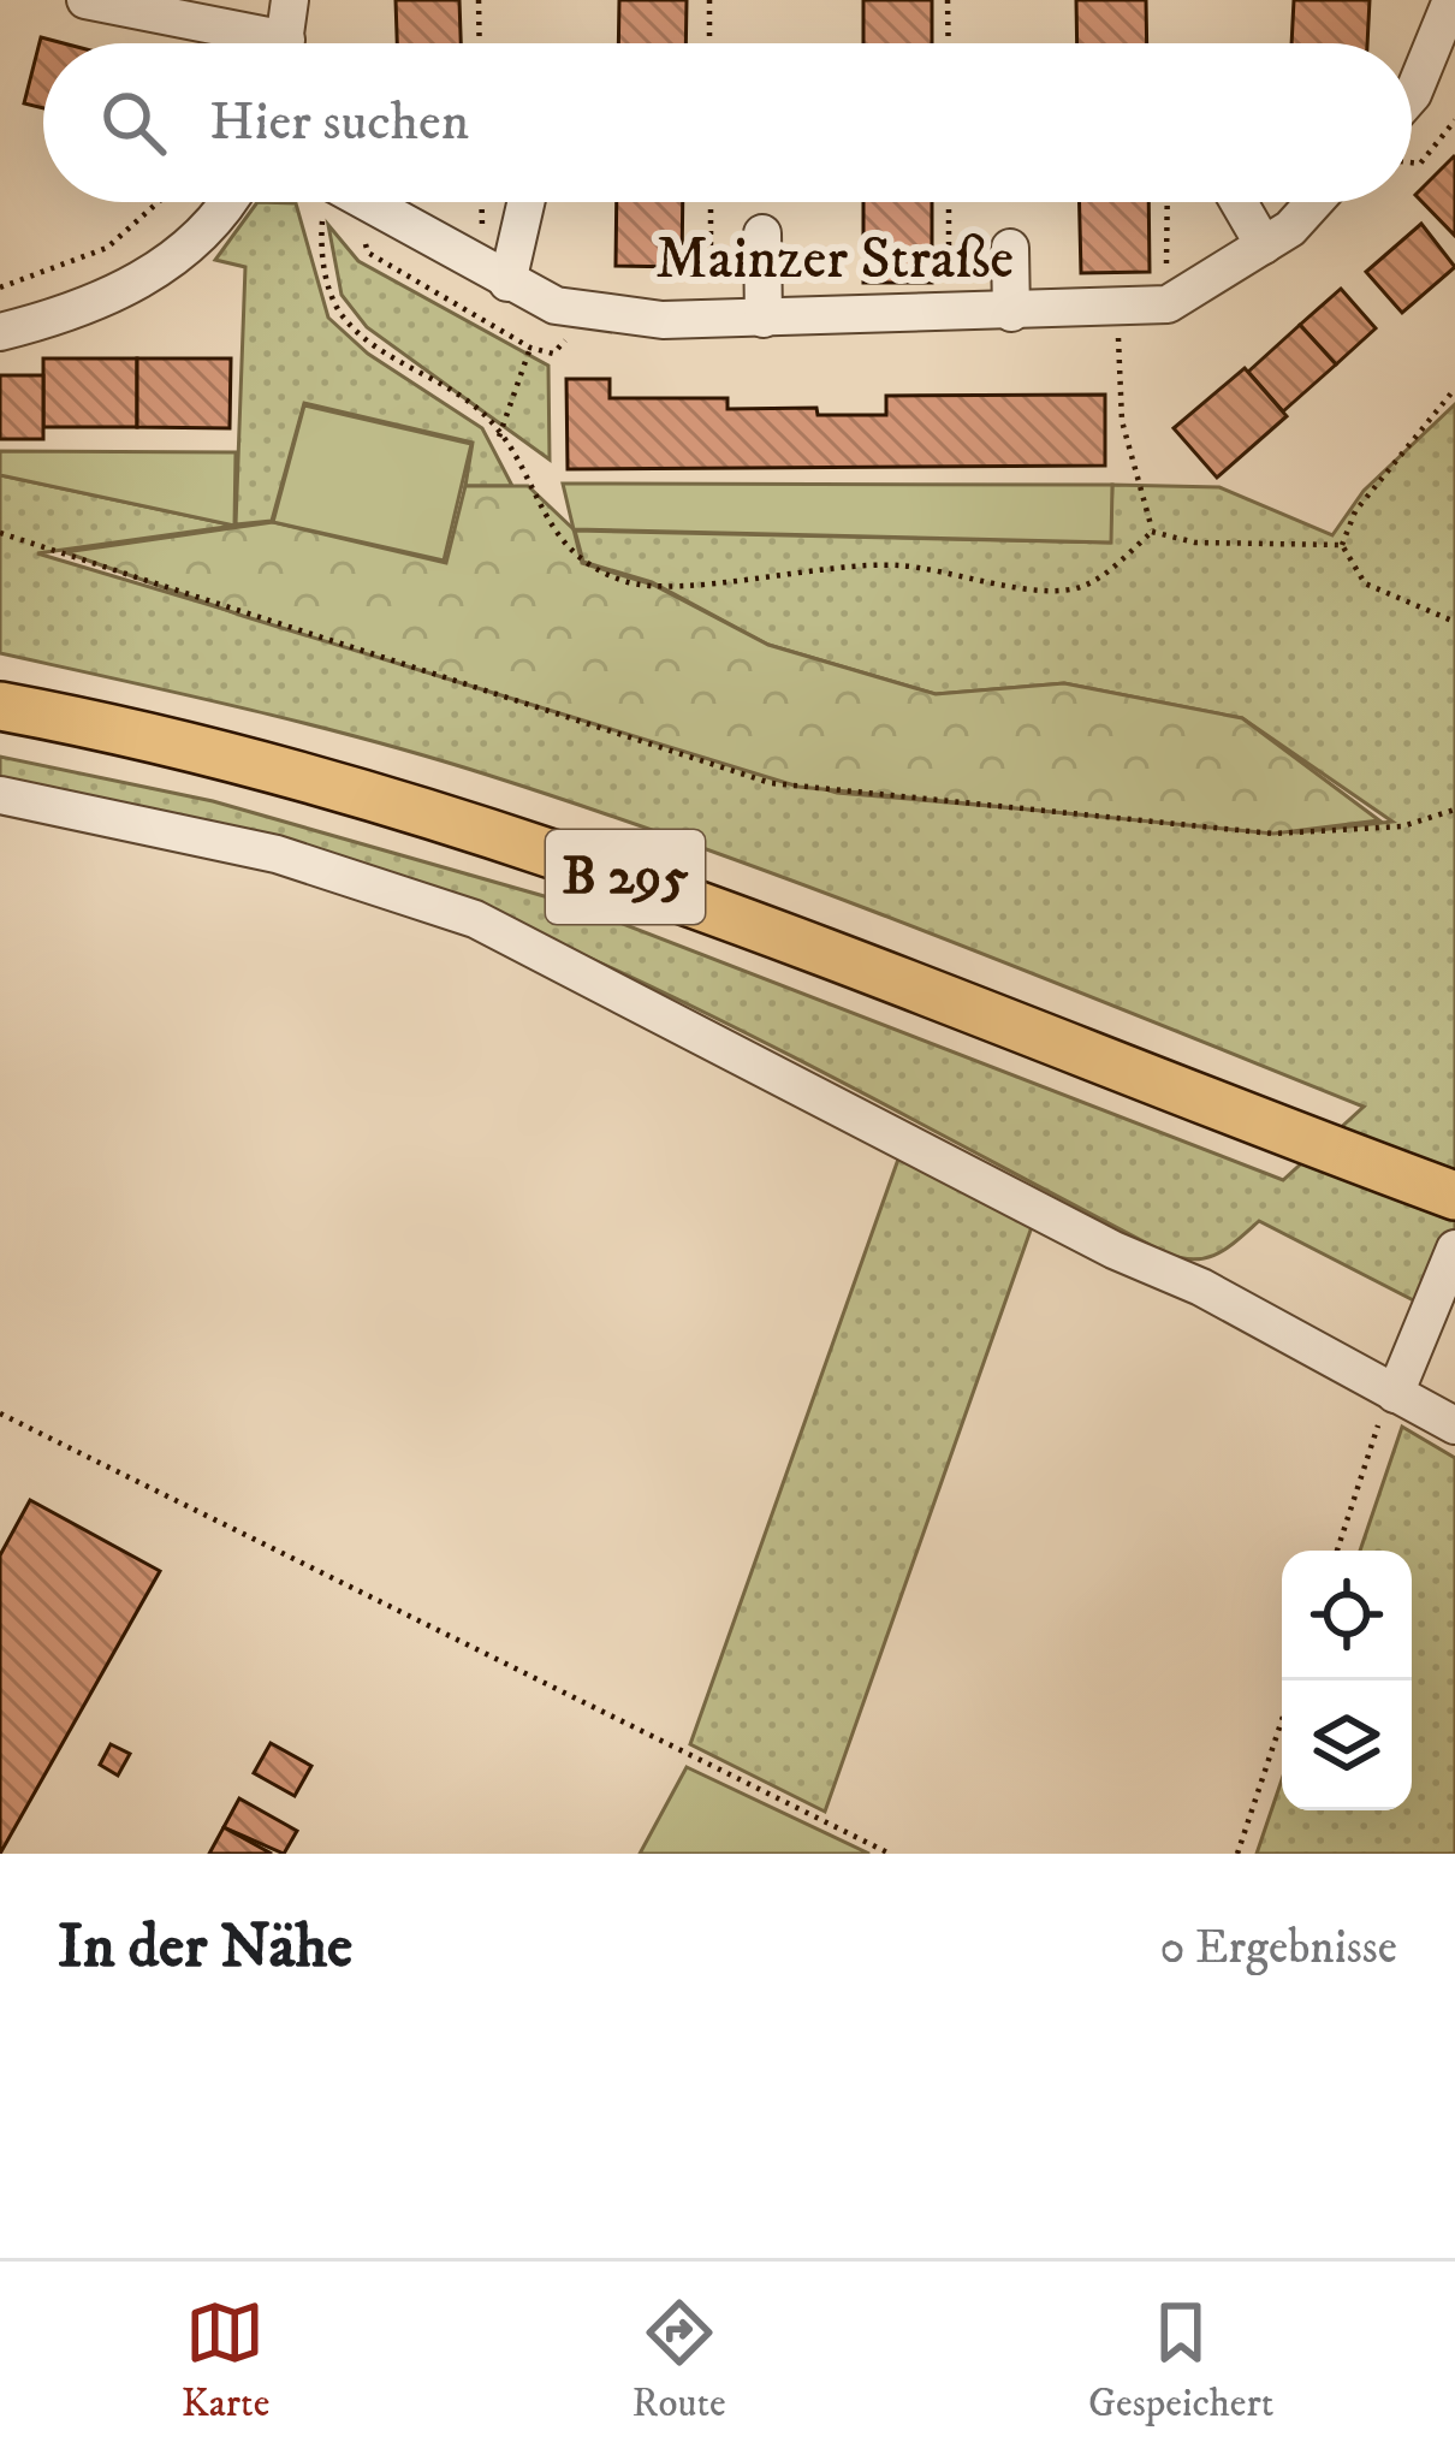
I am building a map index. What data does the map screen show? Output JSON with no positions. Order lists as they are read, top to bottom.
{
  "streets": {
    "main road": ["B 295"],
    "street": ["Mainzer Straße"]
  },
  "page": {
    "search": "Hier suchen",
    "heading": ["In der Nähe", "0 Ergebnisse"],
    "nav": ["Karte", "Route", "Gespeichert"]
  }
}
